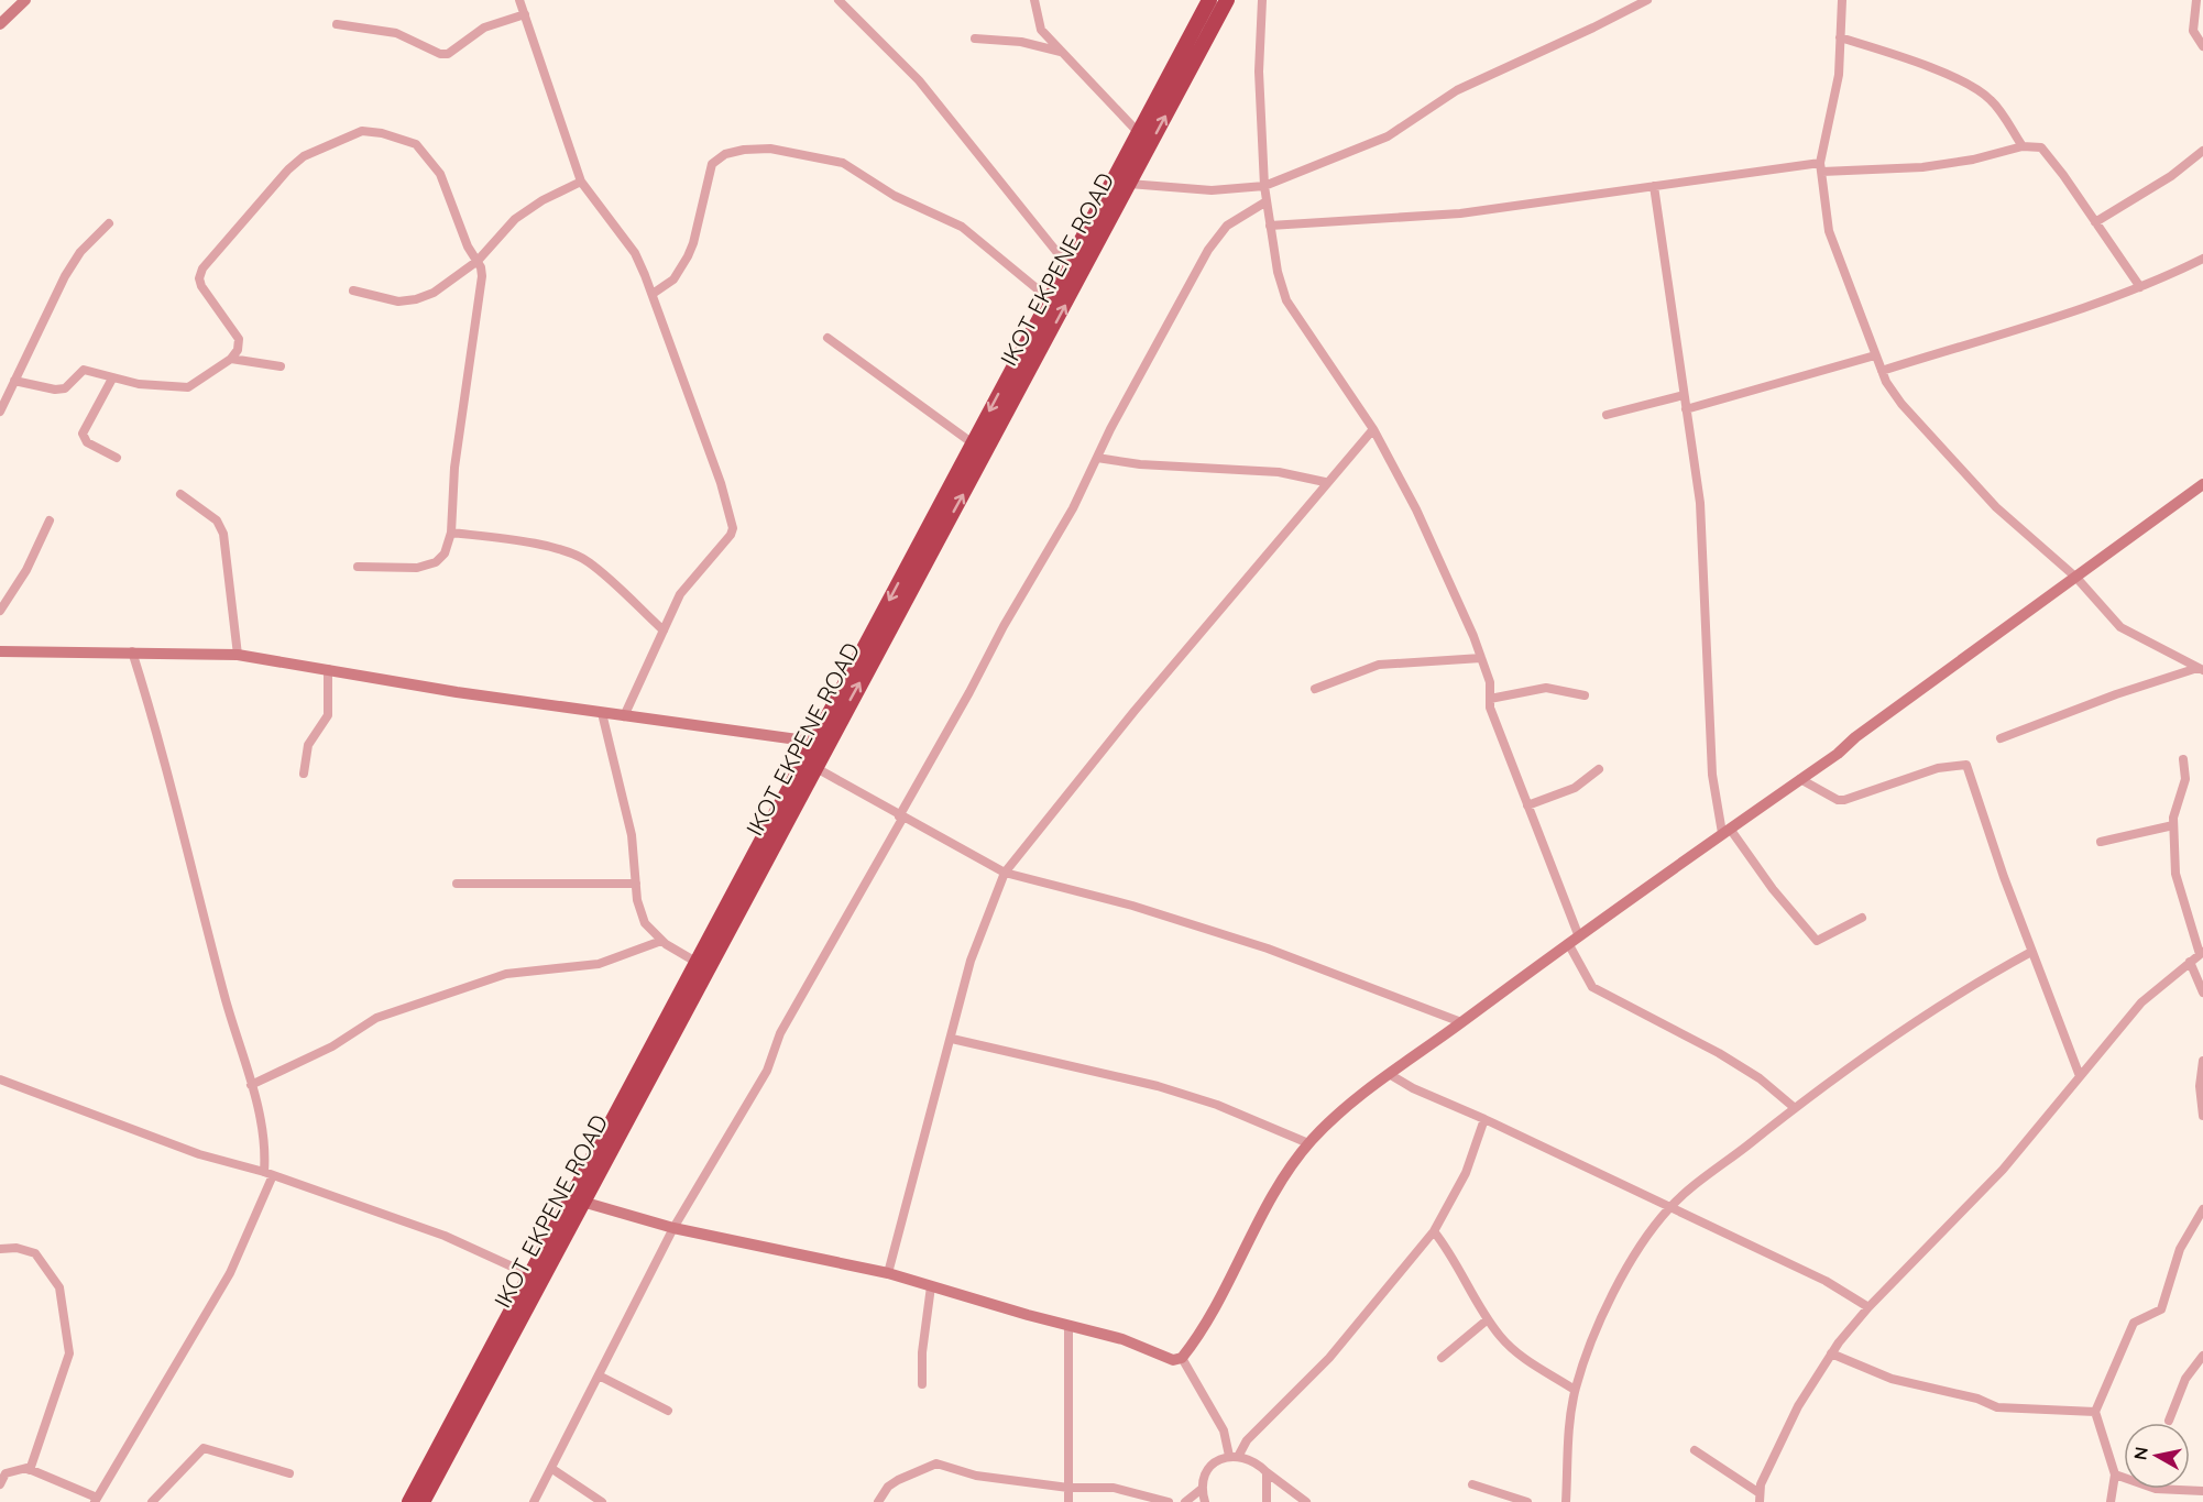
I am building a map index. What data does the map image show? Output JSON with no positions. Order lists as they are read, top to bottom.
{
  "streets": {
    "highway": ["IKOT EKPENE ROAD"]
  },
  "north": "left"
}
